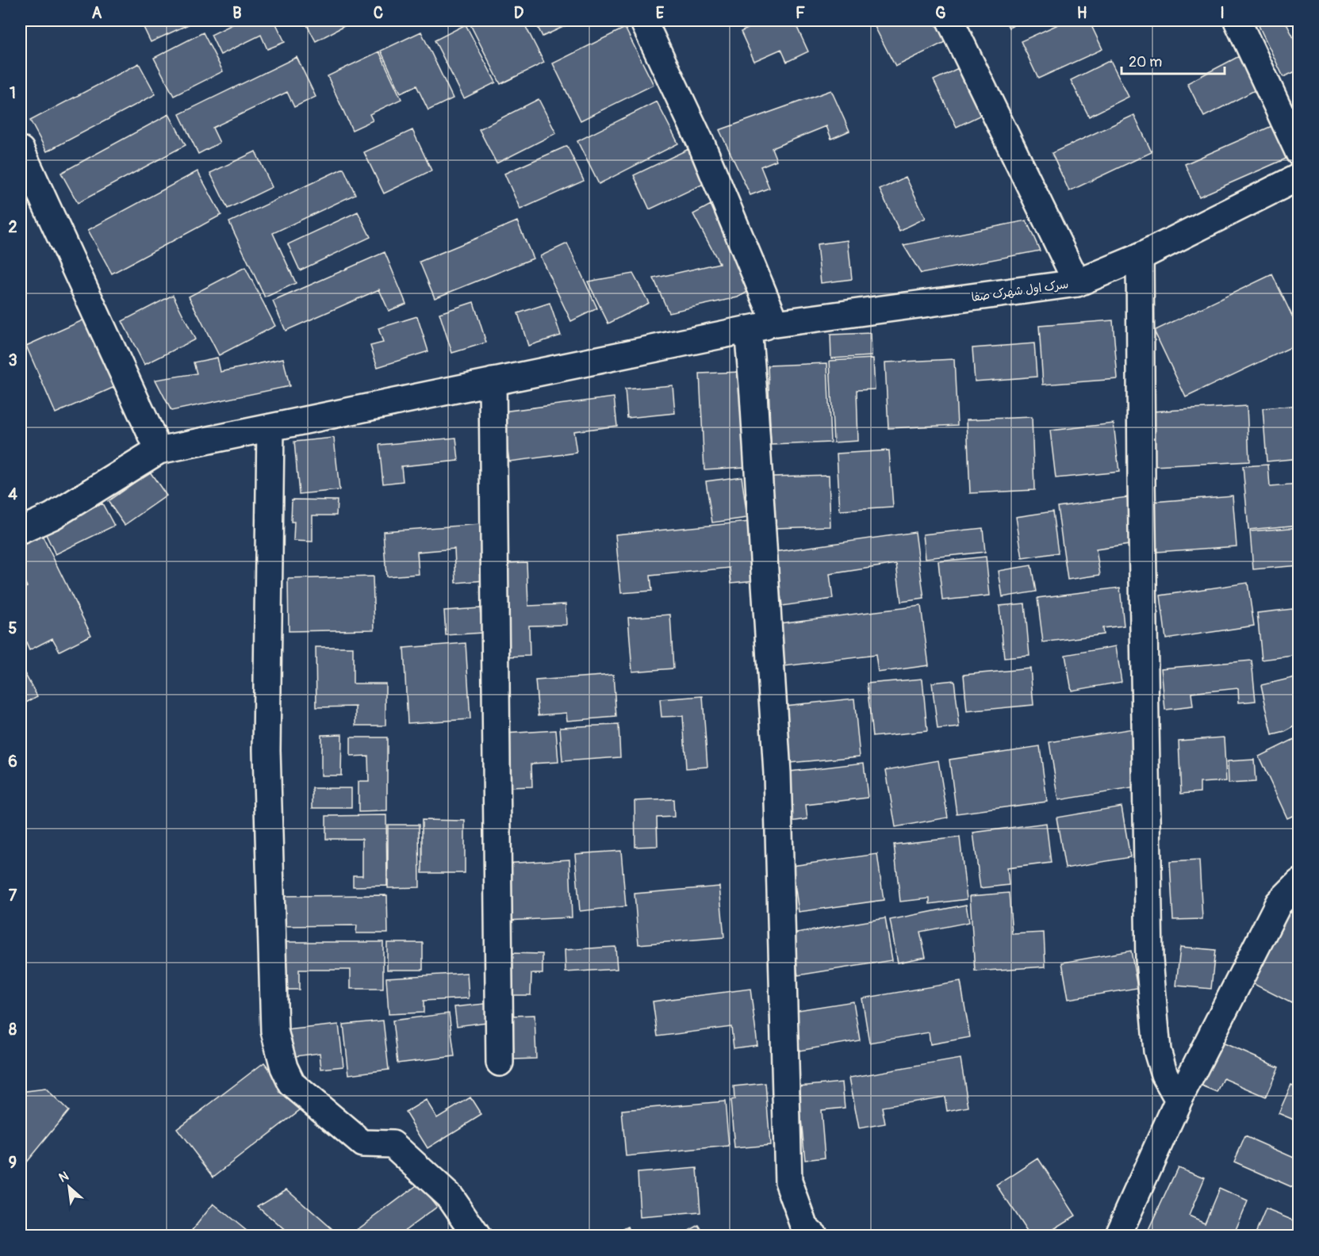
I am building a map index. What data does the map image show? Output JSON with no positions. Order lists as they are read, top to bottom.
{
  "streets": {
    "street": ["سرک اول شهرک صفا"]
  },
  "scale_bar": "20 m",
  "north": "top left",
  "grid": {
    "columns": [
      "A",
      "B",
      "C",
      "D",
      "E",
      "F",
      "G",
      "H",
      "I"
    ],
    "rows": [
      "1",
      "2",
      "3",
      "4",
      "5",
      "6",
      "7",
      "8",
      "9"
    ]
  }
}
